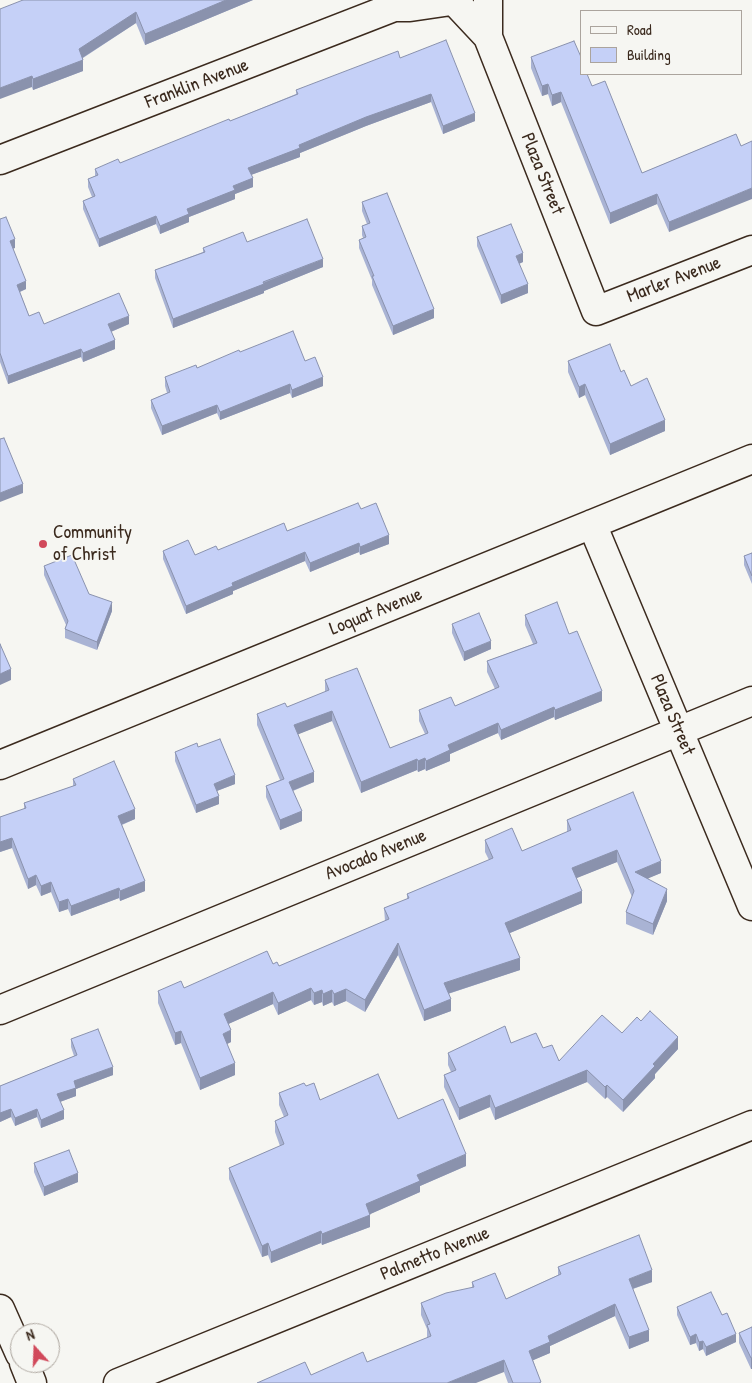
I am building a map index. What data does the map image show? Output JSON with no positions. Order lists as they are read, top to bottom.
{
  "streets": {
    "street": [
      "Franklin Avenue",
      "Plaza Street",
      "Marler Avenue",
      "Loquat Avenue",
      "Avocado Avenue",
      "Palmetto Avenue"
    ]
  },
  "crossings": [
    ["Franklin Avenue", "Plaza Street"],
    ["Plaza Street", "Marler Avenue"],
    ["Plaza Street", "Loquat Avenue"],
    ["Plaza Street", "Avocado Avenue"]
  ],
  "places": ["Community of Christ"],
  "legend": ["Road", "Building"],
  "north": "top"
}
